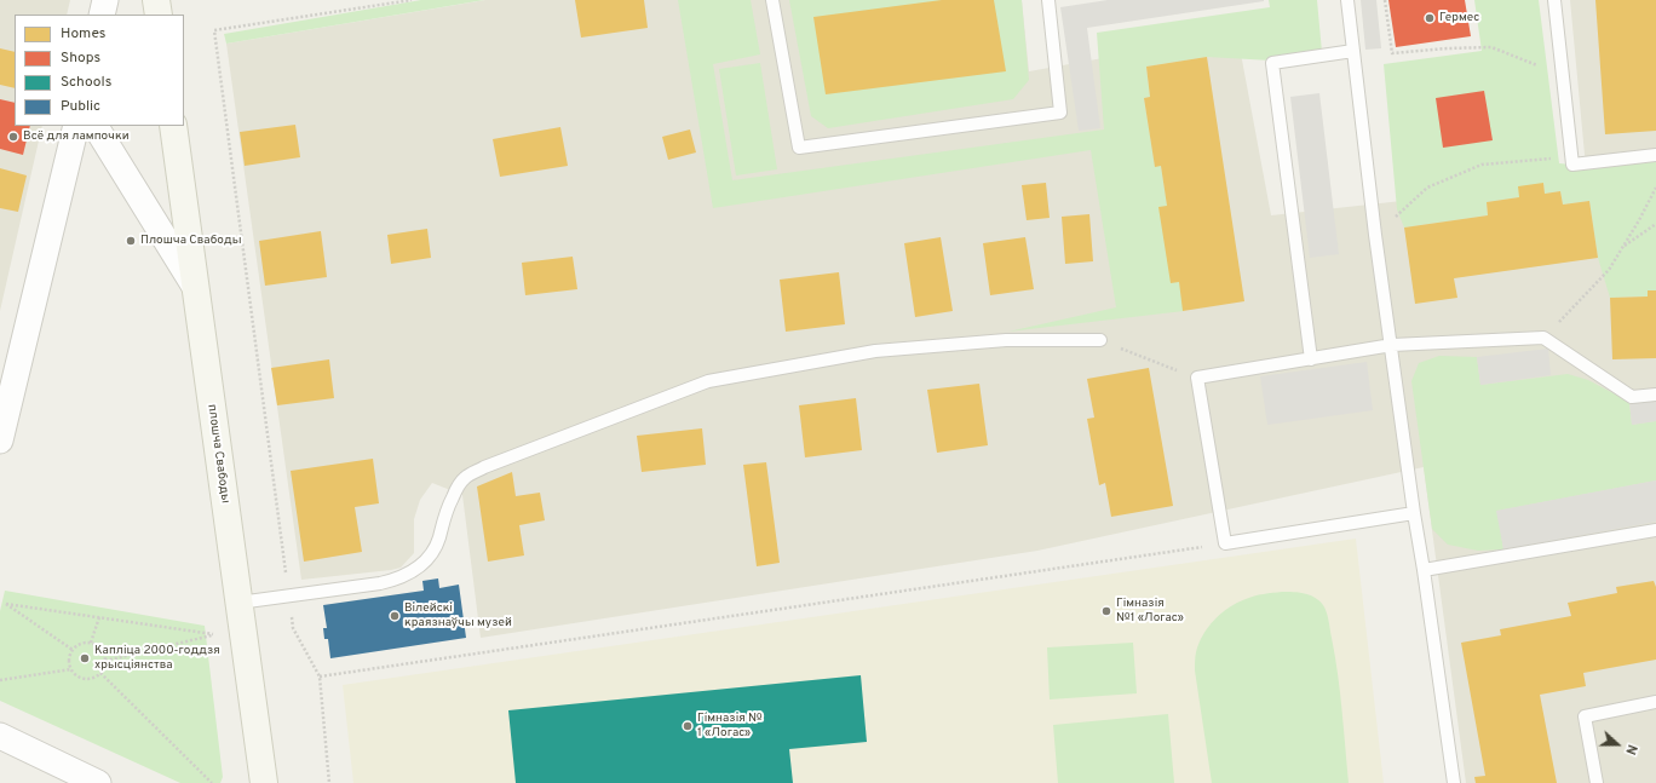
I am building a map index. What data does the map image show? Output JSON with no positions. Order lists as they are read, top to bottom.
{
  "streets": {
    "street": ["плошча Свабоды"]
  },
  "places": [
    "Гермес",
    "Всё для лампочки",
    "Плошча Свабоды",
    "Гімназія №1 «Логас»",
    "Вілейскі краязнаўчы музей",
    "Капліца 2000-годдзя хрысціянства",
    "Гімназія № 1 «Логас»"
  ],
  "legend": [
    "Homes",
    "Shops",
    "Schools",
    "Public"
  ],
  "north": "right"
}
